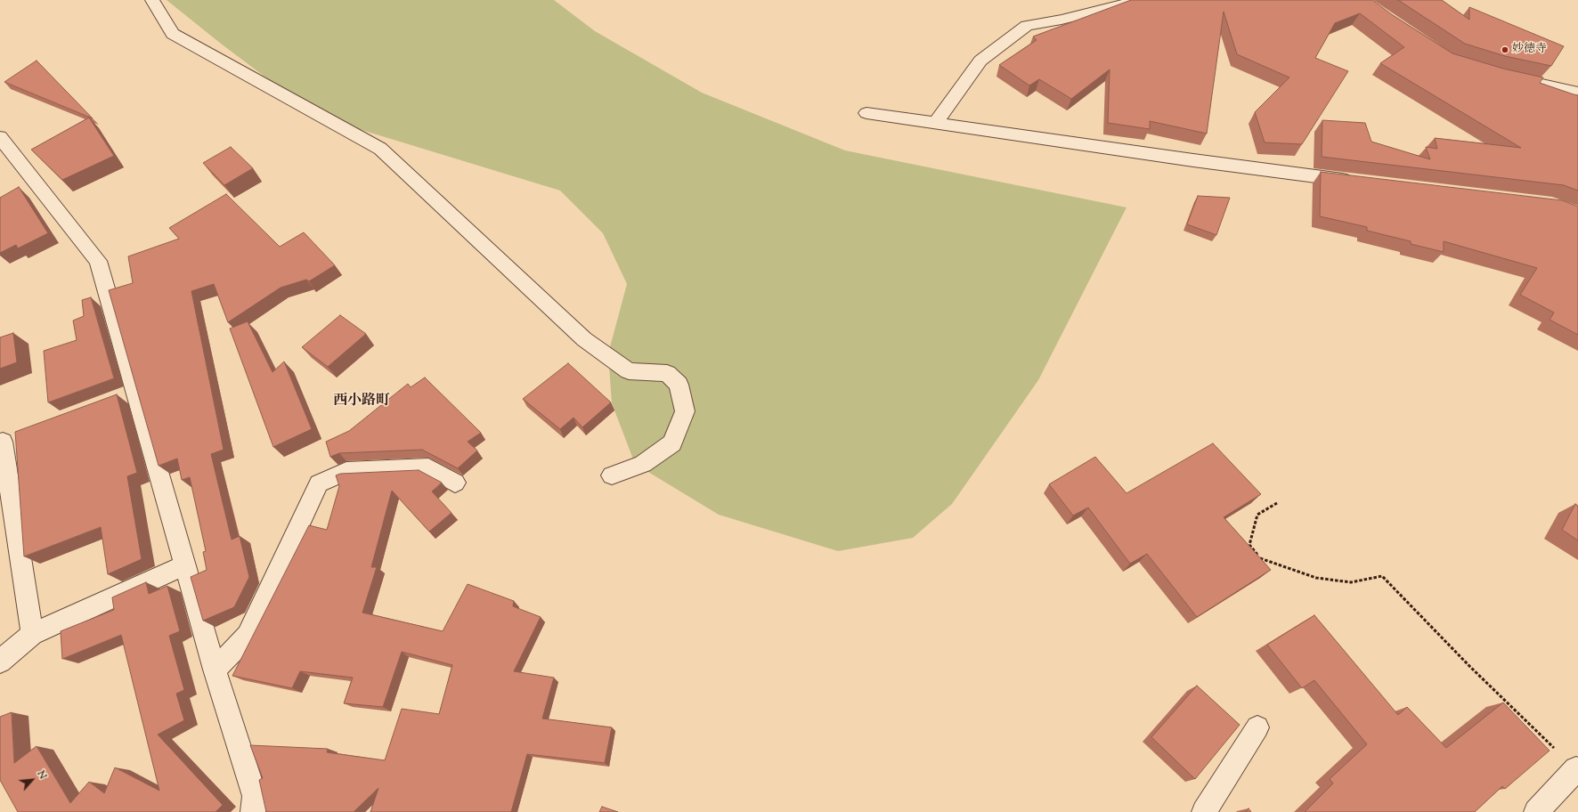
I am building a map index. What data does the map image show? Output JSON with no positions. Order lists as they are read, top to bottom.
{
  "districts": ["西小路町"],
  "places": ["妙徳寺"],
  "north": "top right"
}
